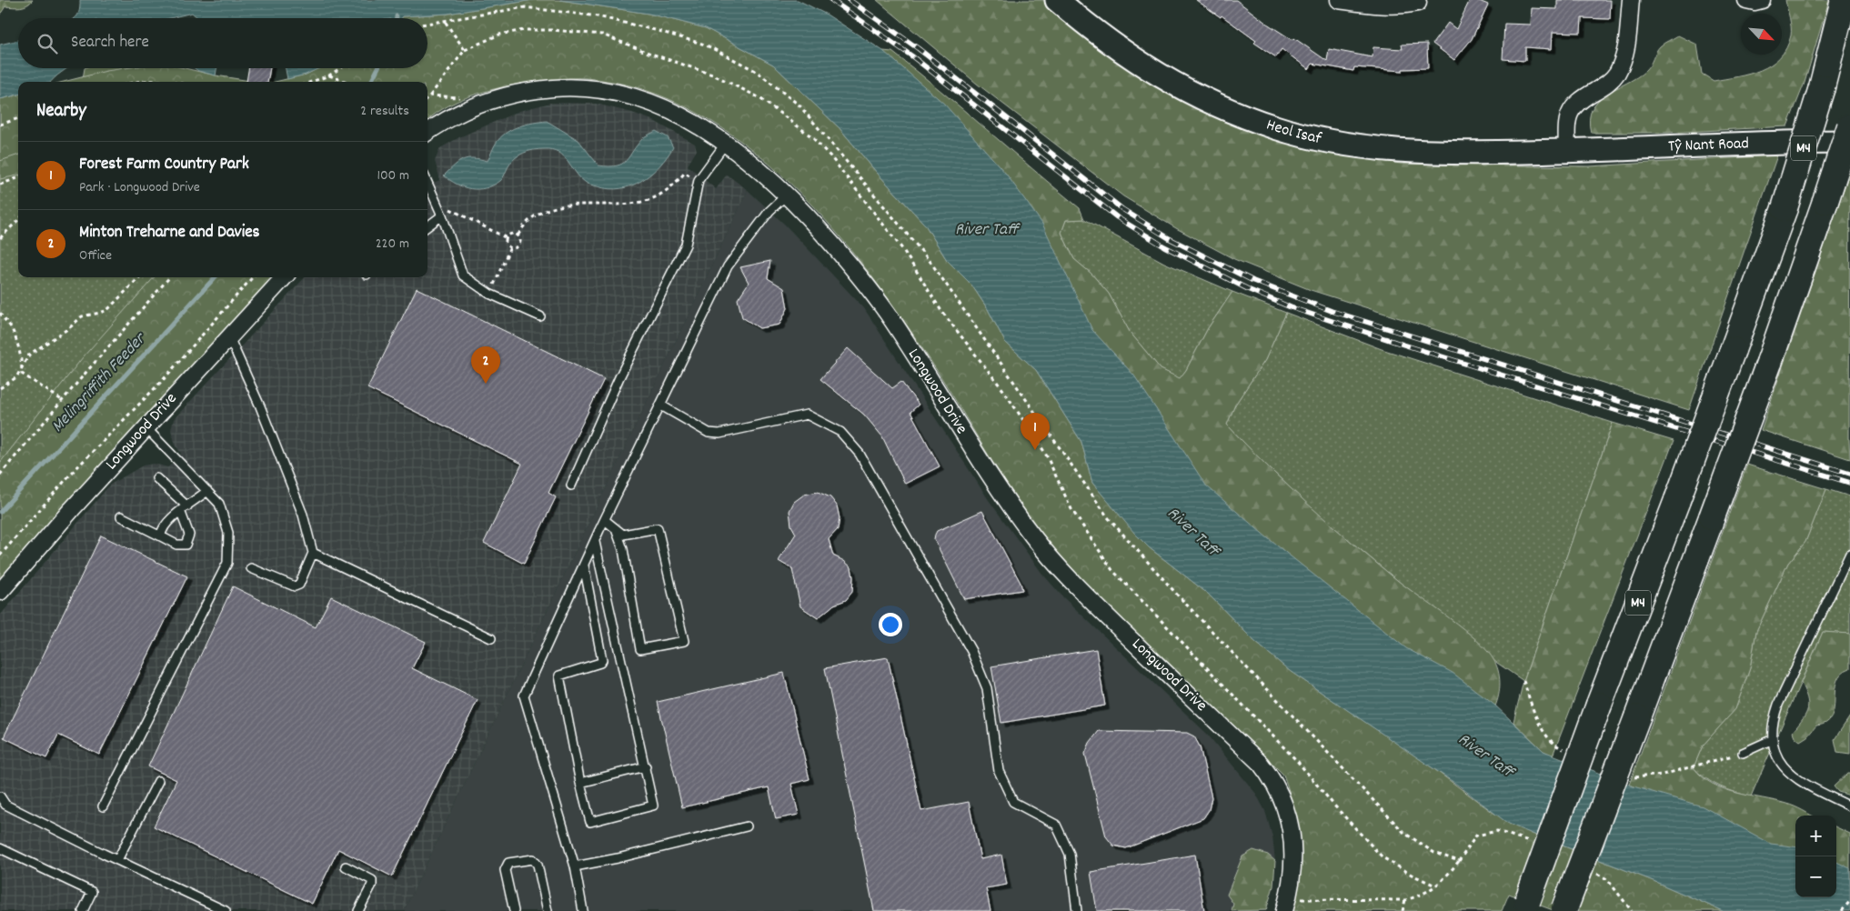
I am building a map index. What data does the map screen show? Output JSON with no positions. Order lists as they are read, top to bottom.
{
  "streets": {
    "highway": ["M4"],
    "main road": ["Heol Isaf", "Tŷ Nant Road"],
    "street": ["Longwood Drive"]
  },
  "crossings": [
    ["Heol Isaf", "Tŷ Nant Road"]
  ],
  "water": ["River Taff", "Melingriffith Feeder"],
  "north": "bottom right",
  "page": {
    "search": "Search here",
    "heading": ["Nearby", "2 results"],
    "list": [
      {
        "mark": "1",
        "name": "Forest Farm Country Park",
        "note": "Park · Longwood Drive",
        "value": "100 m"
      },
      {
        "mark": "2",
        "name": "Minton Treharne and Davies",
        "note": "Office",
        "value": "220 m"
      }
    ],
    "pins": ["2", "1"],
    "map_buttons": ["+", "−"]
  }
}
